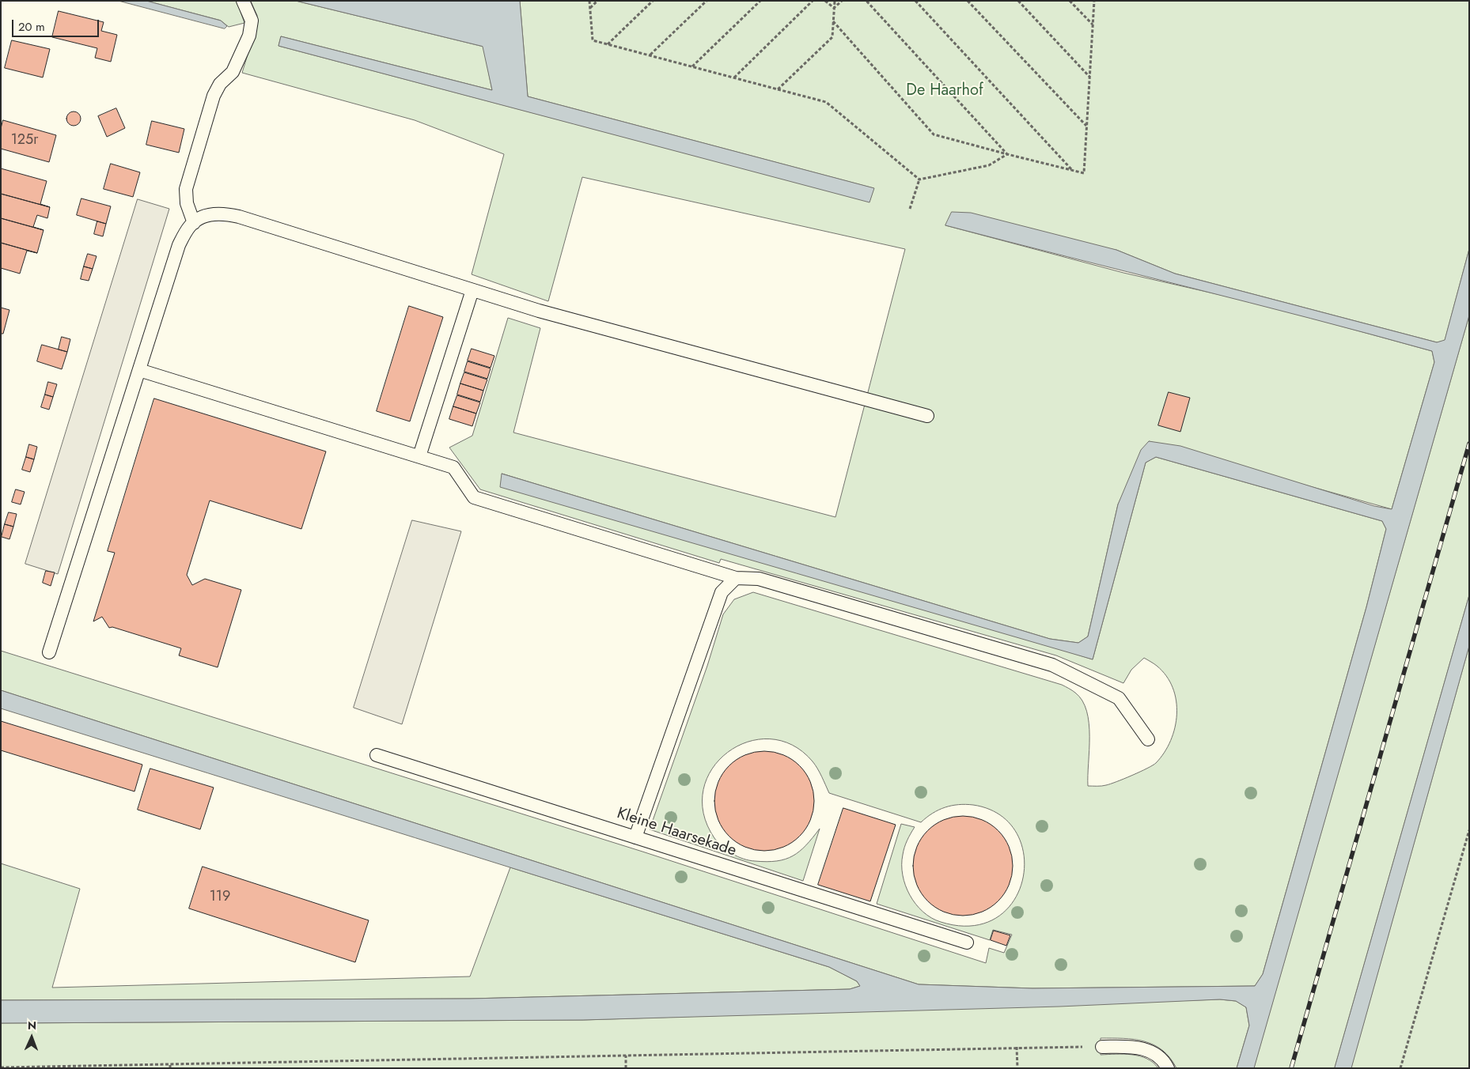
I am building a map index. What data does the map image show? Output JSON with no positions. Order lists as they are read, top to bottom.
{
  "streets": {
    "lane": ["Kleine Haarsekade"]
  },
  "parks": ["De Haarhof"],
  "house_numbers": ["125r", "119"],
  "scale_bar": "20 m",
  "north": "top"
}
